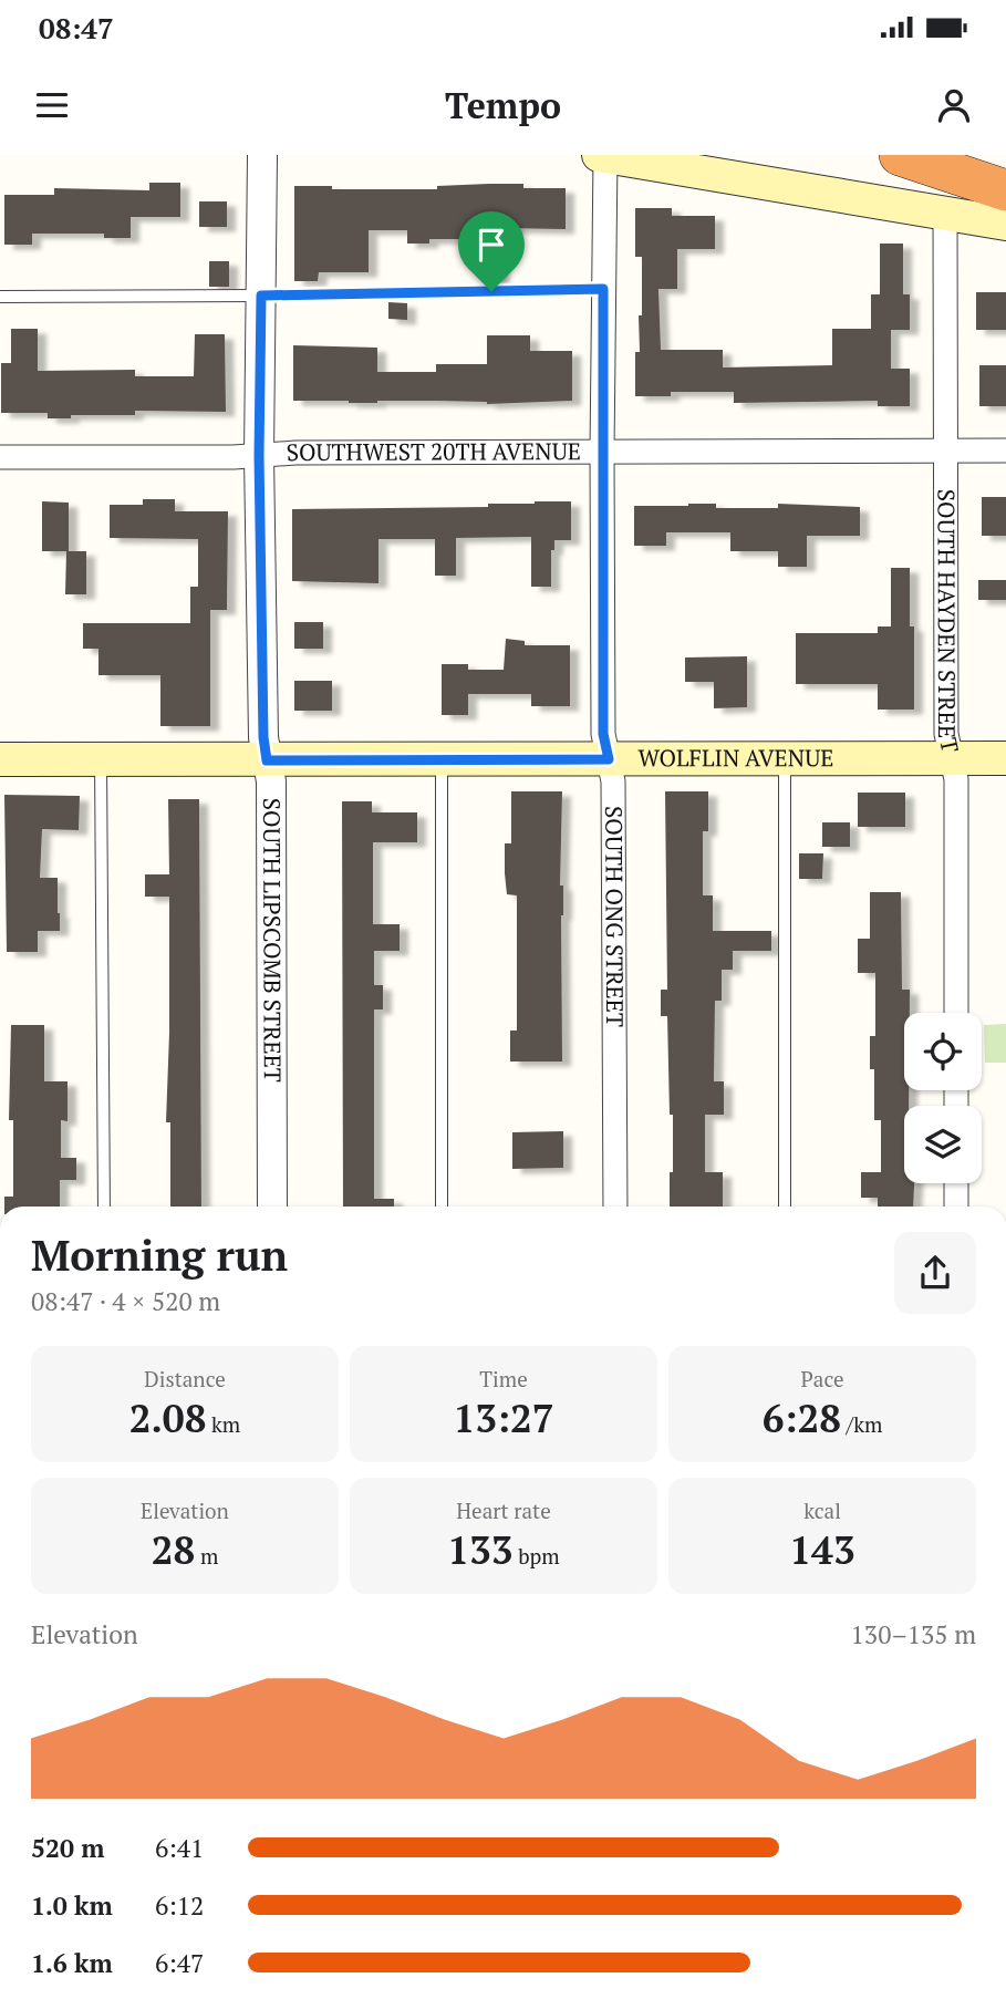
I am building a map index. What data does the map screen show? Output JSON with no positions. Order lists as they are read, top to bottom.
{
  "streets": {
    "main road": ["WOLFLIN AVENUE"],
    "street": [
      "SOUTHWEST 20TH AVENUE",
      "SOUTH HAYDEN STREET",
      "SOUTH ONG STREET",
      "SOUTH LIPSCOMB STREET"
    ]
  },
  "crossings": [
    ["SOUTHWEST 20TH AVENUE", "SOUTH HAYDEN STREET"],
    ["SOUTHWEST 20TH AVENUE", "SOUTH ONG STREET"],
    ["SOUTHWEST 20TH AVENUE", "SOUTH LIPSCOMB STREET"],
    ["SOUTH HAYDEN STREET", "WOLFLIN AVENUE"],
    ["WOLFLIN AVENUE", "SOUTH ONG STREET"],
    ["WOLFLIN AVENUE", "SOUTH LIPSCOMB STREET"]
  ],
  "page": {
    "status": "08:47",
    "header": "Tempo",
    "heading": ["Morning run", "08:47 · 4 × 520 m"],
    "stats": [
      ["Distance", "2.08 km"],
      ["Time", "13:27"],
      ["Pace", "6:28 /km"],
      ["Elevation", "28 m"],
      ["Heart rate", "133 bpm"],
      ["kcal", "143"]
    ],
    "chart": ["Elevation", "130–135 m"],
    "list": [
      {
        "name": "520 m",
        "note": "6:41"
      },
      {
        "name": "1.0 km",
        "note": "6:12"
      },
      {
        "name": "1.6 km",
        "note": "6:47"
      }
    ]
  }
}
